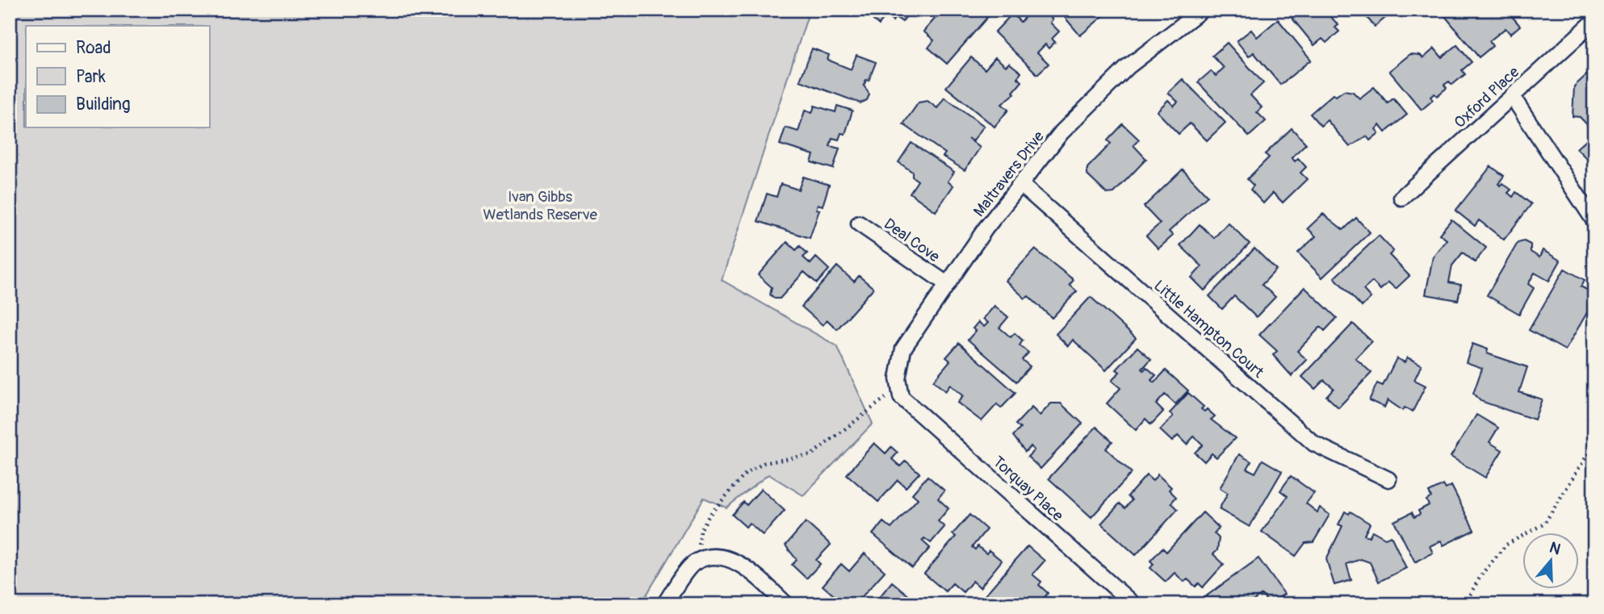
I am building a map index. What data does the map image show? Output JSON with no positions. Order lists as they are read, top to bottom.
{
  "streets": {
    "street": [
      "Oxford Place",
      "Maltravers Drive",
      "Deal Cove",
      "Little Hampton Court",
      "Torquay Place"
    ]
  },
  "crossings": [
    ["Maltravers Drive", "Deal Cove"],
    ["Maltravers Drive", "Little Hampton Court"],
    ["Maltravers Drive", "Torquay Place"]
  ],
  "parks": ["Ivan Gibbs Wetlands Reserve"],
  "legend": ["Road", "Park", "Building"],
  "north": "top"
}
